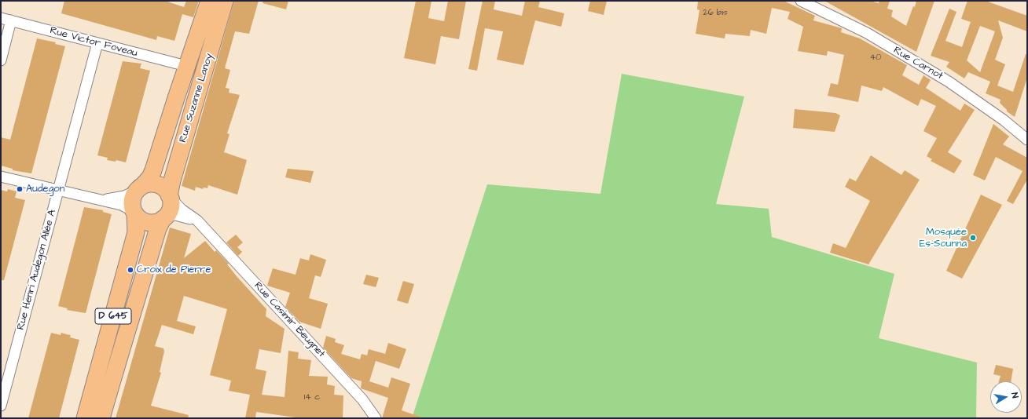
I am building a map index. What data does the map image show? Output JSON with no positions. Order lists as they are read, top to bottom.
{
  "streets": {
    "main road": ["Rue Suzanne Lanoy", "D 645"],
    "street": [
      "Rue Victor Foveau",
      "Rue Carnot",
      "Rue Henri Audegon Allée A",
      "Rue Casimir Beugnet"
    ]
  },
  "crossings": [
    ["Rue Victor Foveau", "Rue Suzanne Lanoy"],
    ["Rue Victor Foveau", "Rue Henri Audegon Allée A"],
    ["Rue Suzanne Lanoy", "D 645"],
    ["Rue Suzanne Lanoy", "Rue Casimir Beugnet"],
    ["D 645", "Rue Casimir Beugnet"]
  ],
  "places": ["Audegon", "Mosquée Es-Sounna", "Croix de Pierre"],
  "house_numbers": ["26 bis", "40", "14 c"],
  "north": "right"
}
